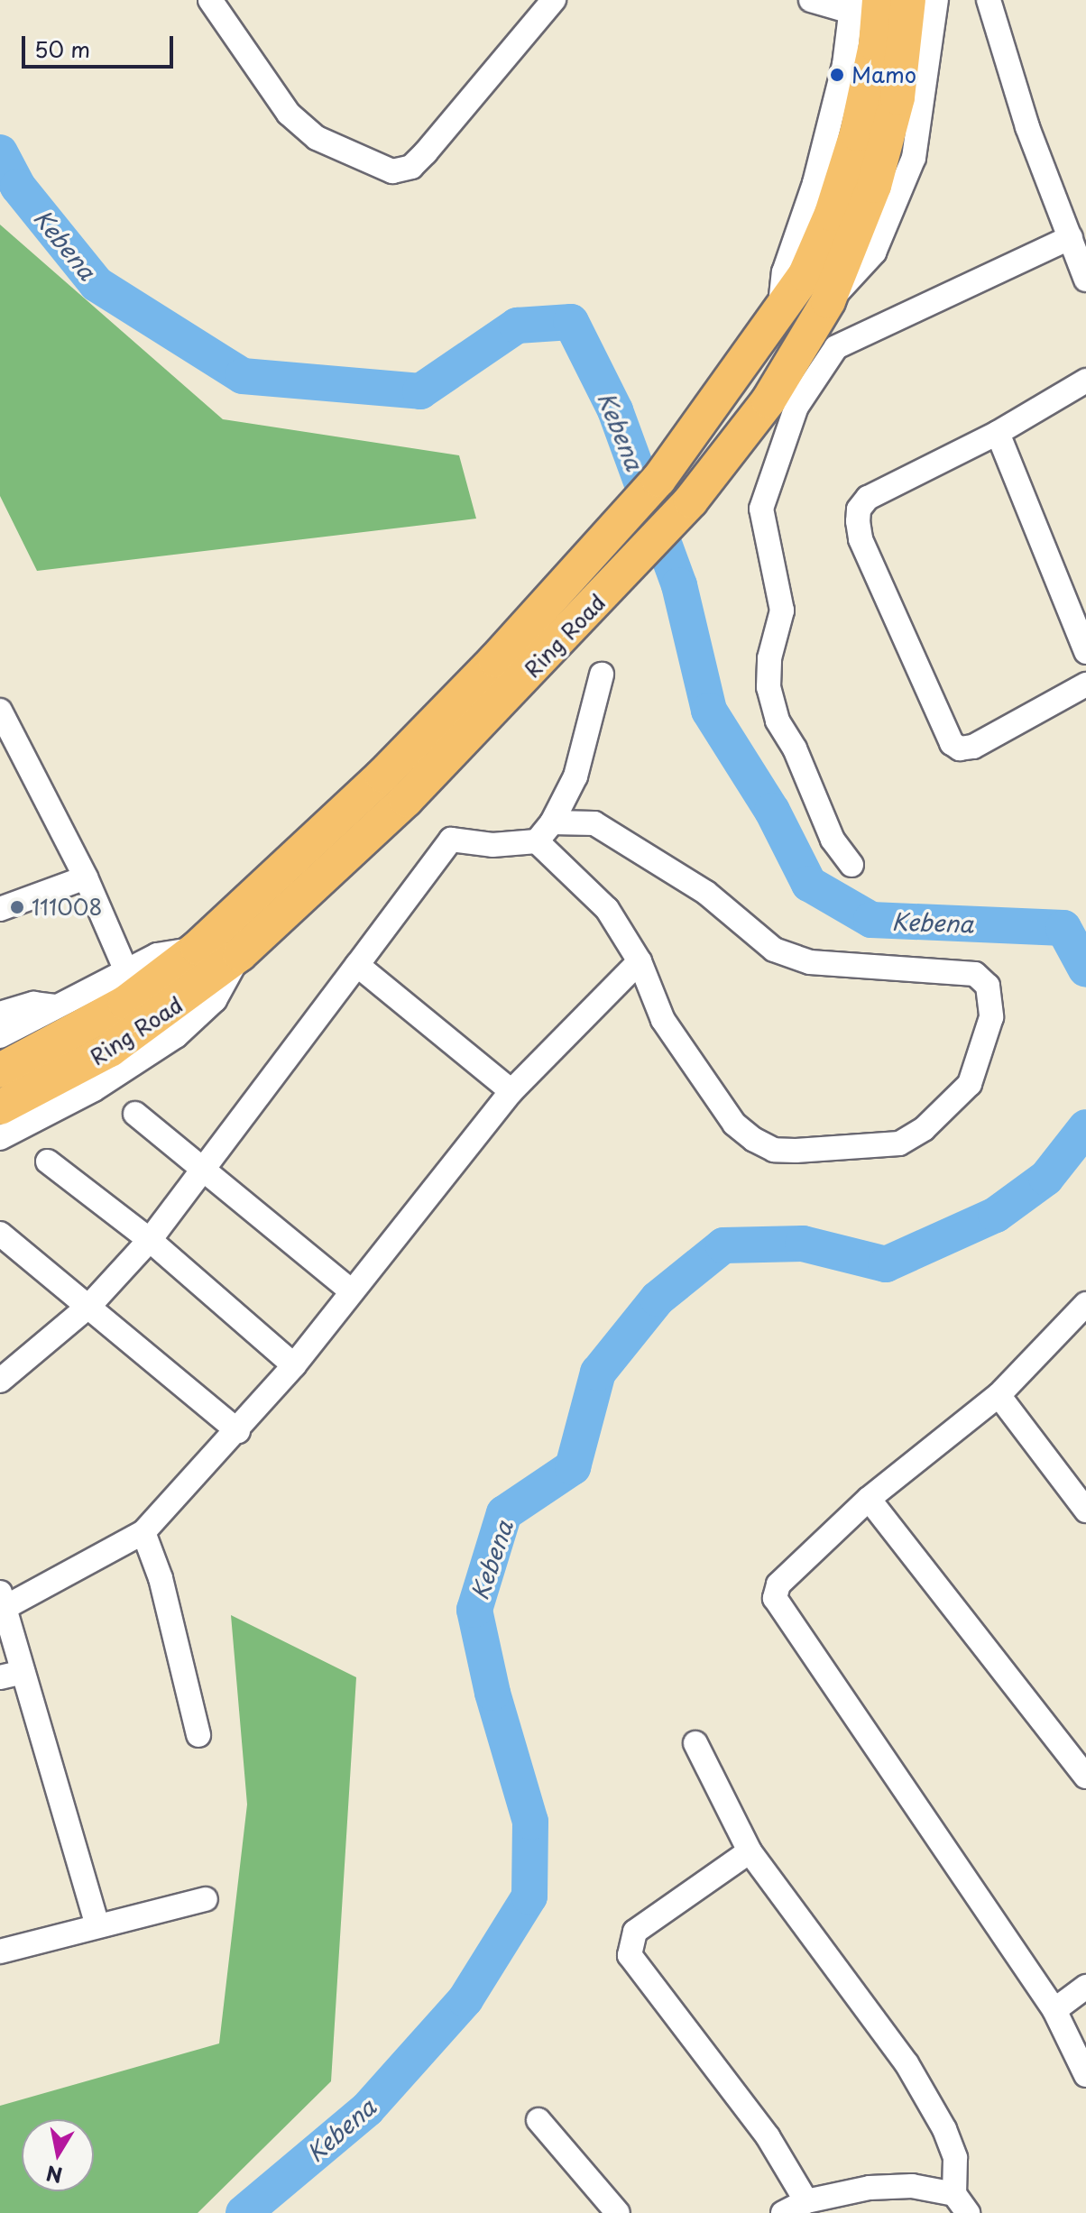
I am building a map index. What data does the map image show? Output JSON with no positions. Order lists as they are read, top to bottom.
{
  "streets": {
    "highway": ["Ring Road"]
  },
  "water": ["Kebena"],
  "places": ["Mamo", "111008"],
  "scale_bar": "50 m",
  "north": "bottom"
}
